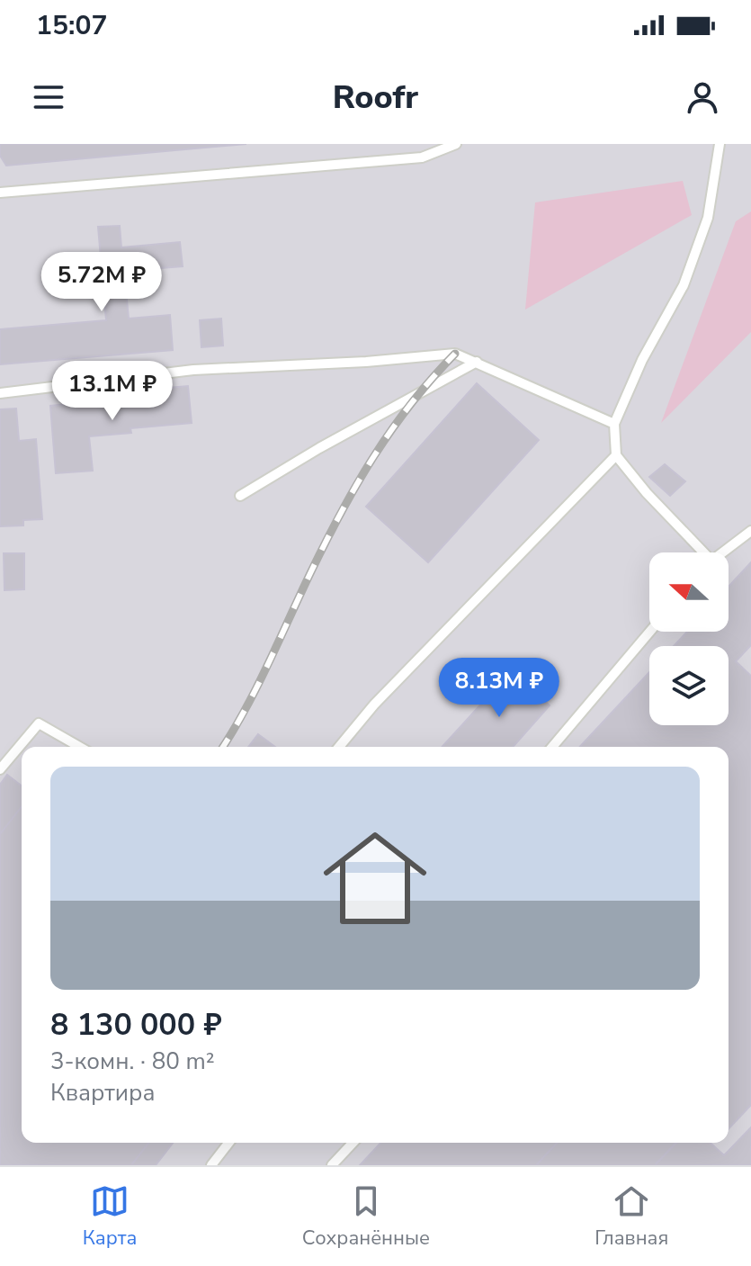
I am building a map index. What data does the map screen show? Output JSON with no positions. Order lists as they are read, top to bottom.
{
  "north": "left",
  "page": {
    "status": "15:07",
    "header": "Roofr",
    "price": ["5.72M ₽", "13.1M ₽", "8.13M ₽"],
    "list": [
      {
        "name": "8 130 000 ₽",
        "note": "3-комн. · 80 m² · Квартира"
      }
    ],
    "tabs": ["Карта", "Сохранённые", "Главная"]
  }
}
